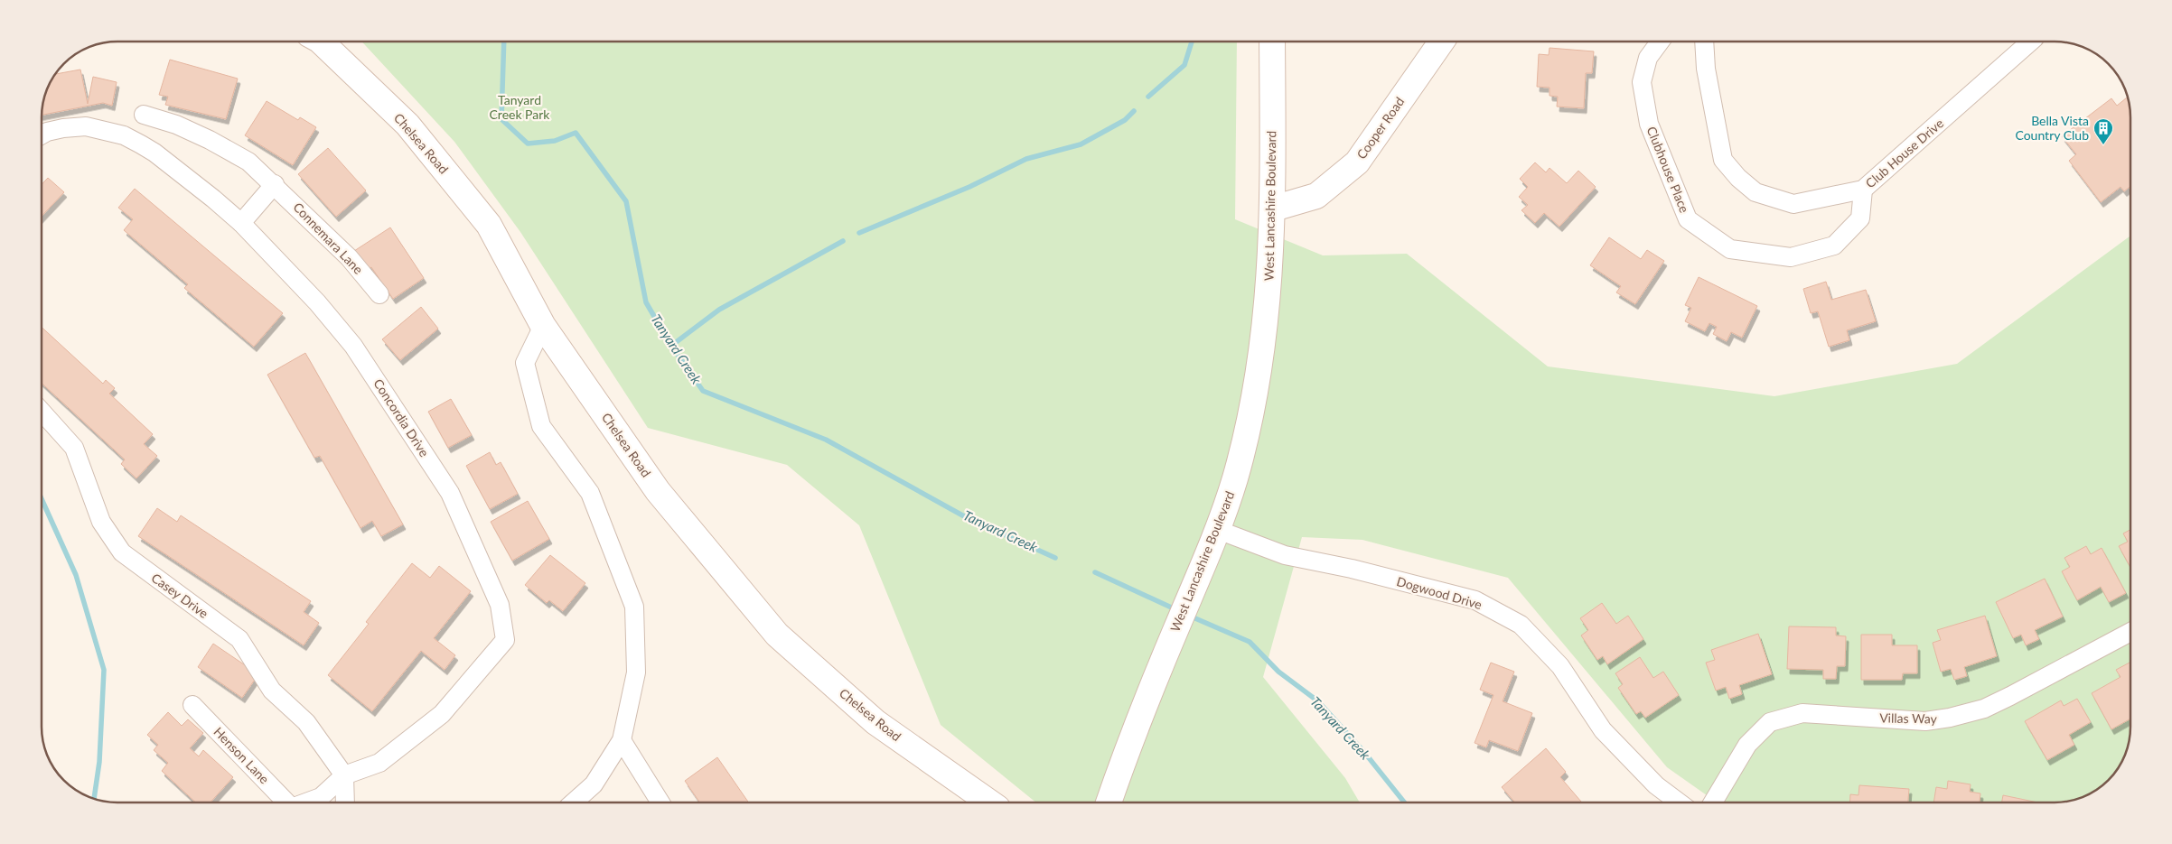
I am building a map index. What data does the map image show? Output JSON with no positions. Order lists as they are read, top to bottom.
{
  "streets": {
    "street": [
      "Cooper Road",
      "Chelsea Road",
      "Club House Drive",
      "Clubhouse Place",
      "West Lancashire Boulevard",
      "Connemara Lane",
      "Concordia Drive",
      "Dogwood Drive",
      "Casey Drive",
      "Villas Way",
      "Henson Lane"
    ]
  },
  "crossings": [
    ["Cooper Road", "West Lancashire Boulevard"],
    ["Club House Drive", "Clubhouse Place"],
    ["West Lancashire Boulevard", "Dogwood Drive"],
    ["Concordia Drive", "Casey Drive"]
  ],
  "water": ["Tanyard Creek"],
  "parks": ["Tanyard Creek Park"],
  "places": {
    "building": ["Bella Vista Country Club"]
  }
}
